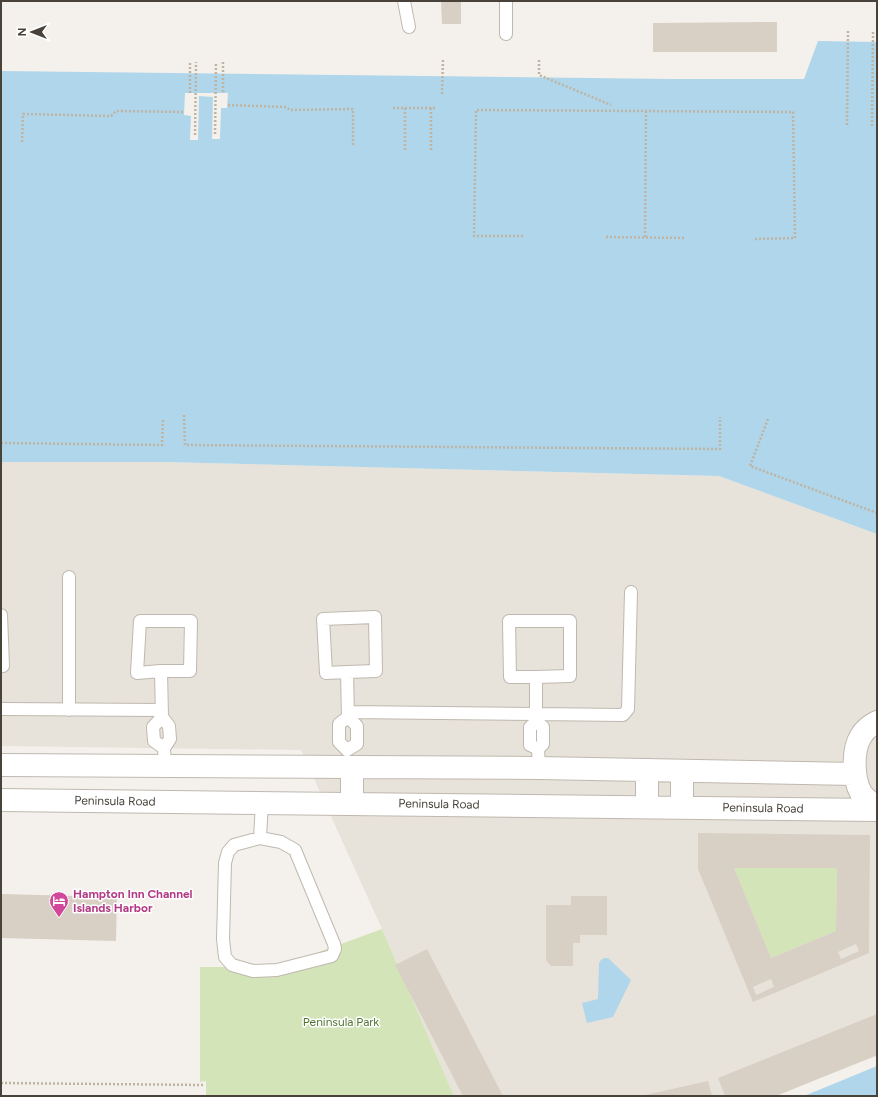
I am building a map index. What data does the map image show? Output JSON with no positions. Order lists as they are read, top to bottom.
{
  "streets": {
    "street": ["Peninsula Road"]
  },
  "parks": ["Peninsula Park"],
  "places": {
    "hotel": ["Hampton Inn Channel Islands Harbor"]
  },
  "north": "left"
}
